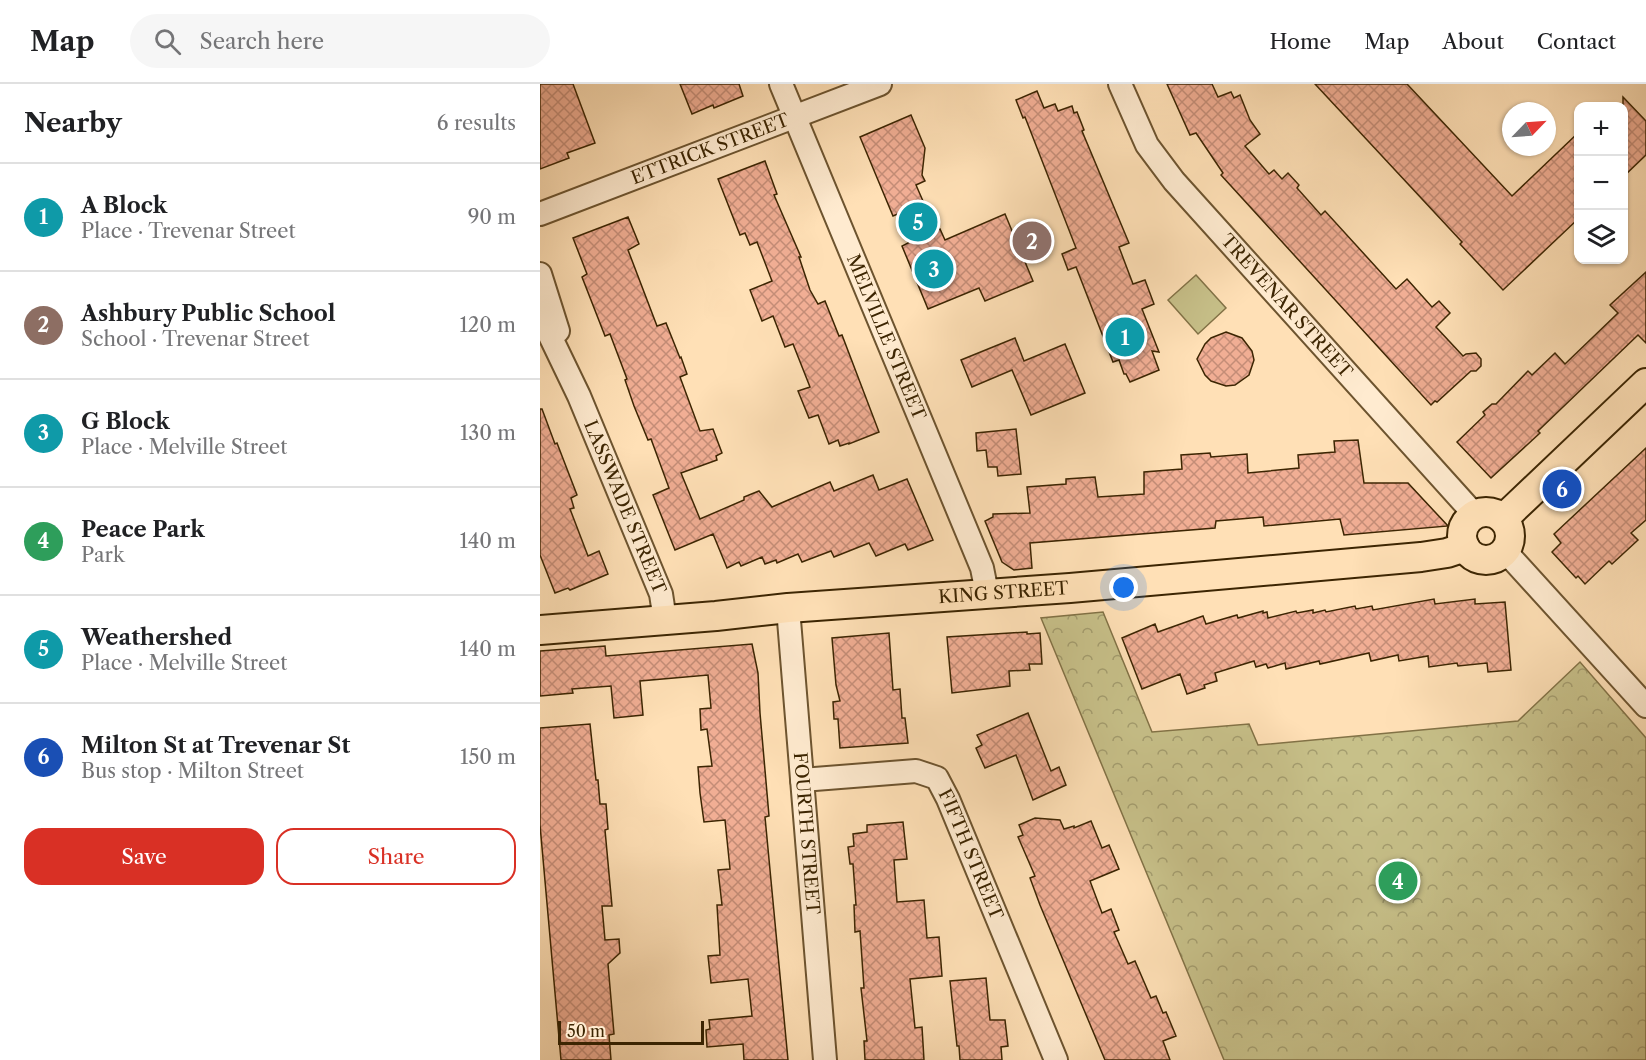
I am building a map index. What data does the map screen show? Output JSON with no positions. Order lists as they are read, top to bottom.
{
  "streets": {
    "main road": ["KING STREET"],
    "street": [
      "ETTRICK STREET",
      "TREVENAR STREET",
      "MELVILLE STREET",
      "LASSWADE STREET",
      "FOURTH STREET",
      "FIFTH STREET"
    ]
  },
  "crossings": [
    ["ETTRICK STREET", "MELVILLE STREET"],
    ["TREVENAR STREET", "KING STREET"],
    ["MELVILLE STREET", "KING STREET"],
    ["LASSWADE STREET", "KING STREET"],
    ["KING STREET", "FOURTH STREET"],
    ["FOURTH STREET", "FIFTH STREET"]
  ],
  "scale_bar": "50 m",
  "north": "top right",
  "page": {
    "header": "Map",
    "search": "Search here",
    "nav": [
      "Home",
      "Map",
      "About",
      "Contact"
    ],
    "heading": ["Nearby", "6 results"],
    "map_buttons": ["+", "−"],
    "list": [
      {
        "mark": "1",
        "name": "A Block",
        "note": "Place · Trevenar Street",
        "value": "90 m"
      },
      {
        "mark": "2",
        "name": "Ashbury Public School",
        "note": "School · Trevenar Street",
        "value": "120 m"
      },
      {
        "mark": "3",
        "name": "G Block",
        "note": "Place · Melville Street",
        "value": "130 m"
      },
      {
        "mark": "4",
        "name": "Peace Park",
        "note": "Park",
        "value": "140 m"
      },
      {
        "mark": "5",
        "name": "Weathershed",
        "note": "Place · Melville Street",
        "value": "140 m"
      },
      {
        "mark": "6",
        "name": "Milton St at Trevenar St",
        "note": "Bus stop · Milton Street",
        "value": "150 m"
      }
    ],
    "pins": [
      "5",
      "2",
      "3",
      "1",
      "6",
      "4"
    ],
    "buttons": ["Save", "Share"],
    "scale": "50 m"
  }
}
